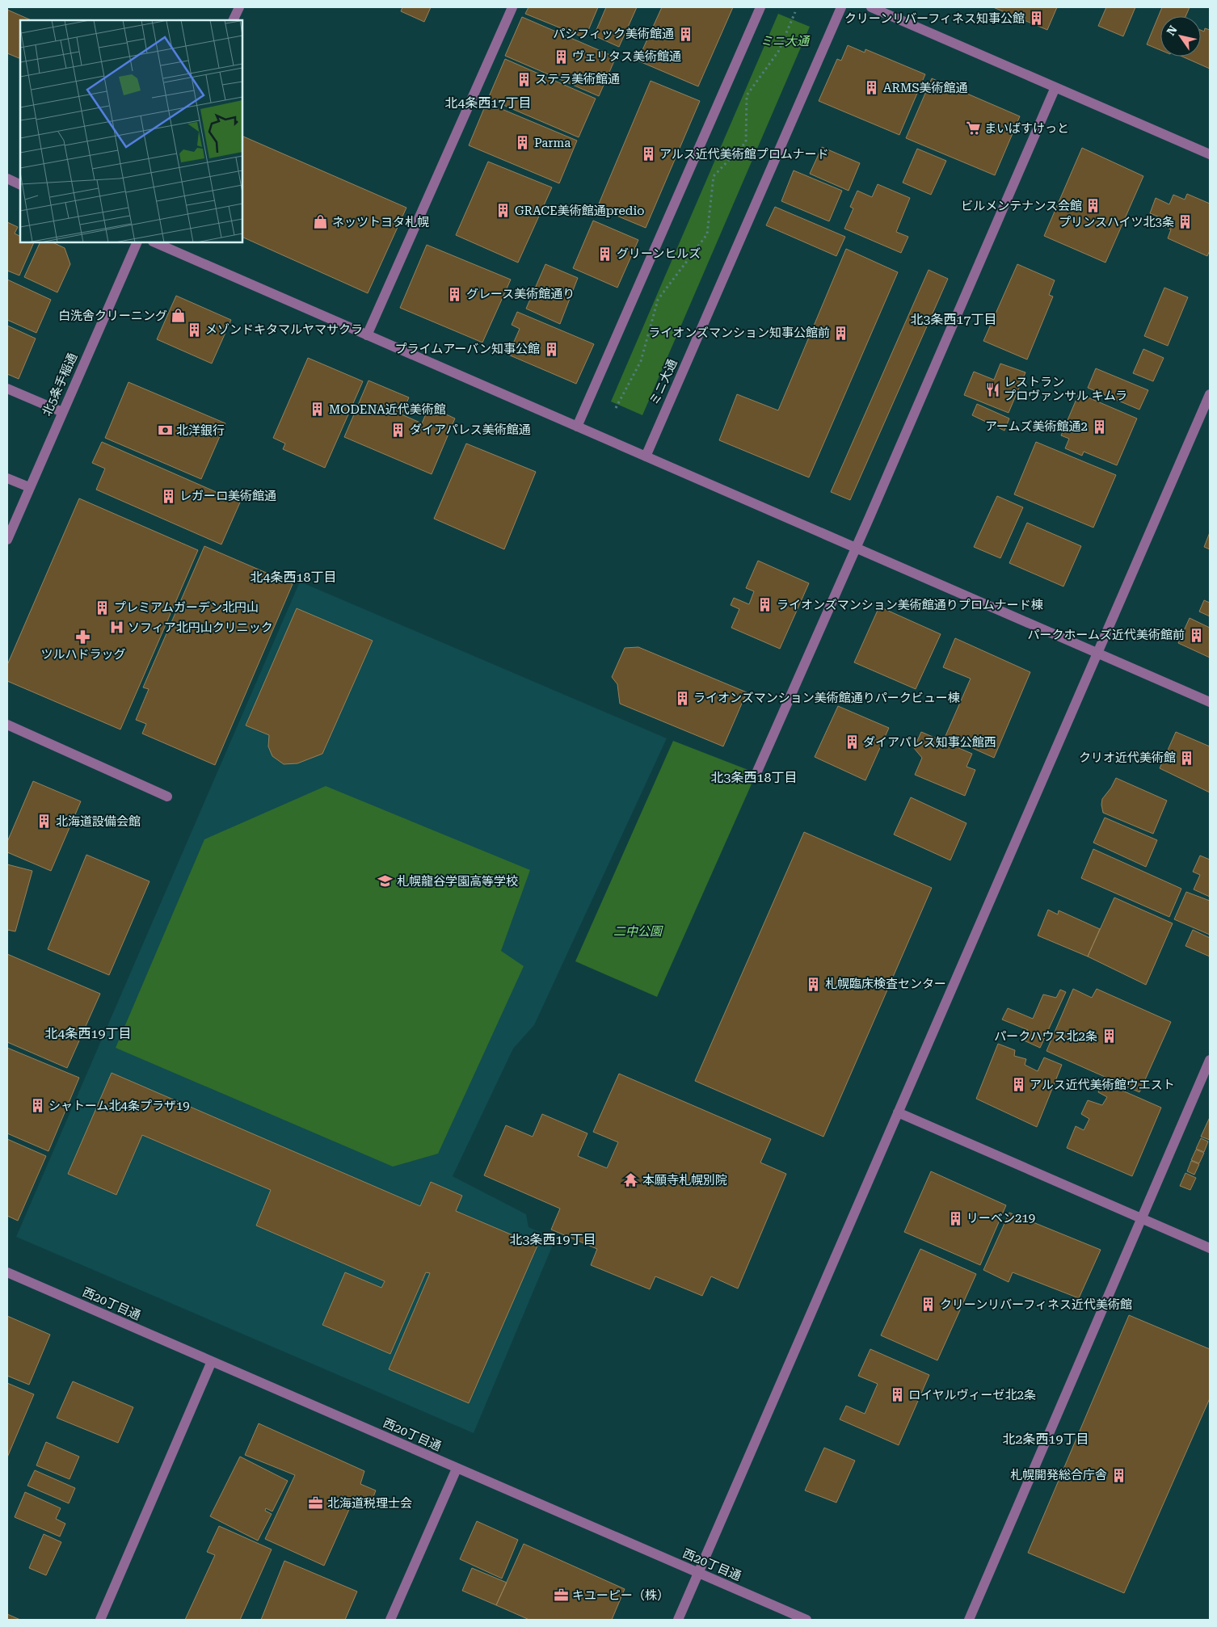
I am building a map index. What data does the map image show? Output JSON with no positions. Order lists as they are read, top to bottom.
{
  "streets": {
    "street": ["ミニ大通", "北5条手稲通", "西20丁目通"]
  },
  "districts": [
    "北4条西17丁目",
    "北3条西17丁目",
    "北4条西18丁目",
    "北3条西18丁目",
    "北4条西19丁目",
    "北3条西19丁目",
    "北2条西19丁目"
  ],
  "parks": ["ミニ大通", "二中公園"],
  "places": {
    "building": [
      "クリーンリバーフィネス知事公館",
      "パシフィック美術館通",
      "ヴェリタス美術館通",
      "ステラ美術館通",
      "ARMS美術館通",
      "Parma",
      "アルス近代美術館プロムナード",
      "ビルメンテナンス会館",
      "GRACE美術館通predio",
      "プリンスハイツ北3条",
      "グリーンヒルズ",
      "グレース美術館通り",
      "メゾンドキタマルヤマサクラ",
      "ライオンズマンション知事公館前",
      "プライムアーバン知事公館",
      "MODENA近代美術館",
      "アームズ美術館通2",
      "ダイアパレス美術館通",
      "レガーロ美術館通",
      "ライオンズマンション美術館通りプロムナード棟",
      "プレミアムガーデン北円山",
      "パークホームズ近代美術館前",
      "ライオンズマンション美術館通りパークビュー棟",
      "ダイアパレス知事公館西",
      "クリオ近代美術館",
      "北海道設備会館",
      "札幌臨床検査センター",
      "パークハウス北2条",
      "アルス近代美術館ウエスト",
      "シャトーム北4条プラザ19",
      "リーベン219",
      "クリーンリバーフィネス近代美術館",
      "ロイヤルヴィーゼ北2条",
      "札幌開発総合庁舎"
    ],
    "supermarket": ["まいばすけっと"],
    "shop": ["ネッツトヨタ札幌", "白洗舎クリーニング"],
    "restaurant": ["レストラン プロヴァンサル キムラ"],
    "bank": ["北洋銀行"],
    "hospital": ["ソフィア北円山クリニック"],
    "pharmacy": ["ツルハドラッグ"],
    "school or university": ["札幌龍谷学園高等学校"],
    "temple": ["本願寺札幌別院"],
    "office": ["北海道税理士会", "キユーピー（株）"]
  },
  "north": "top left"
}
